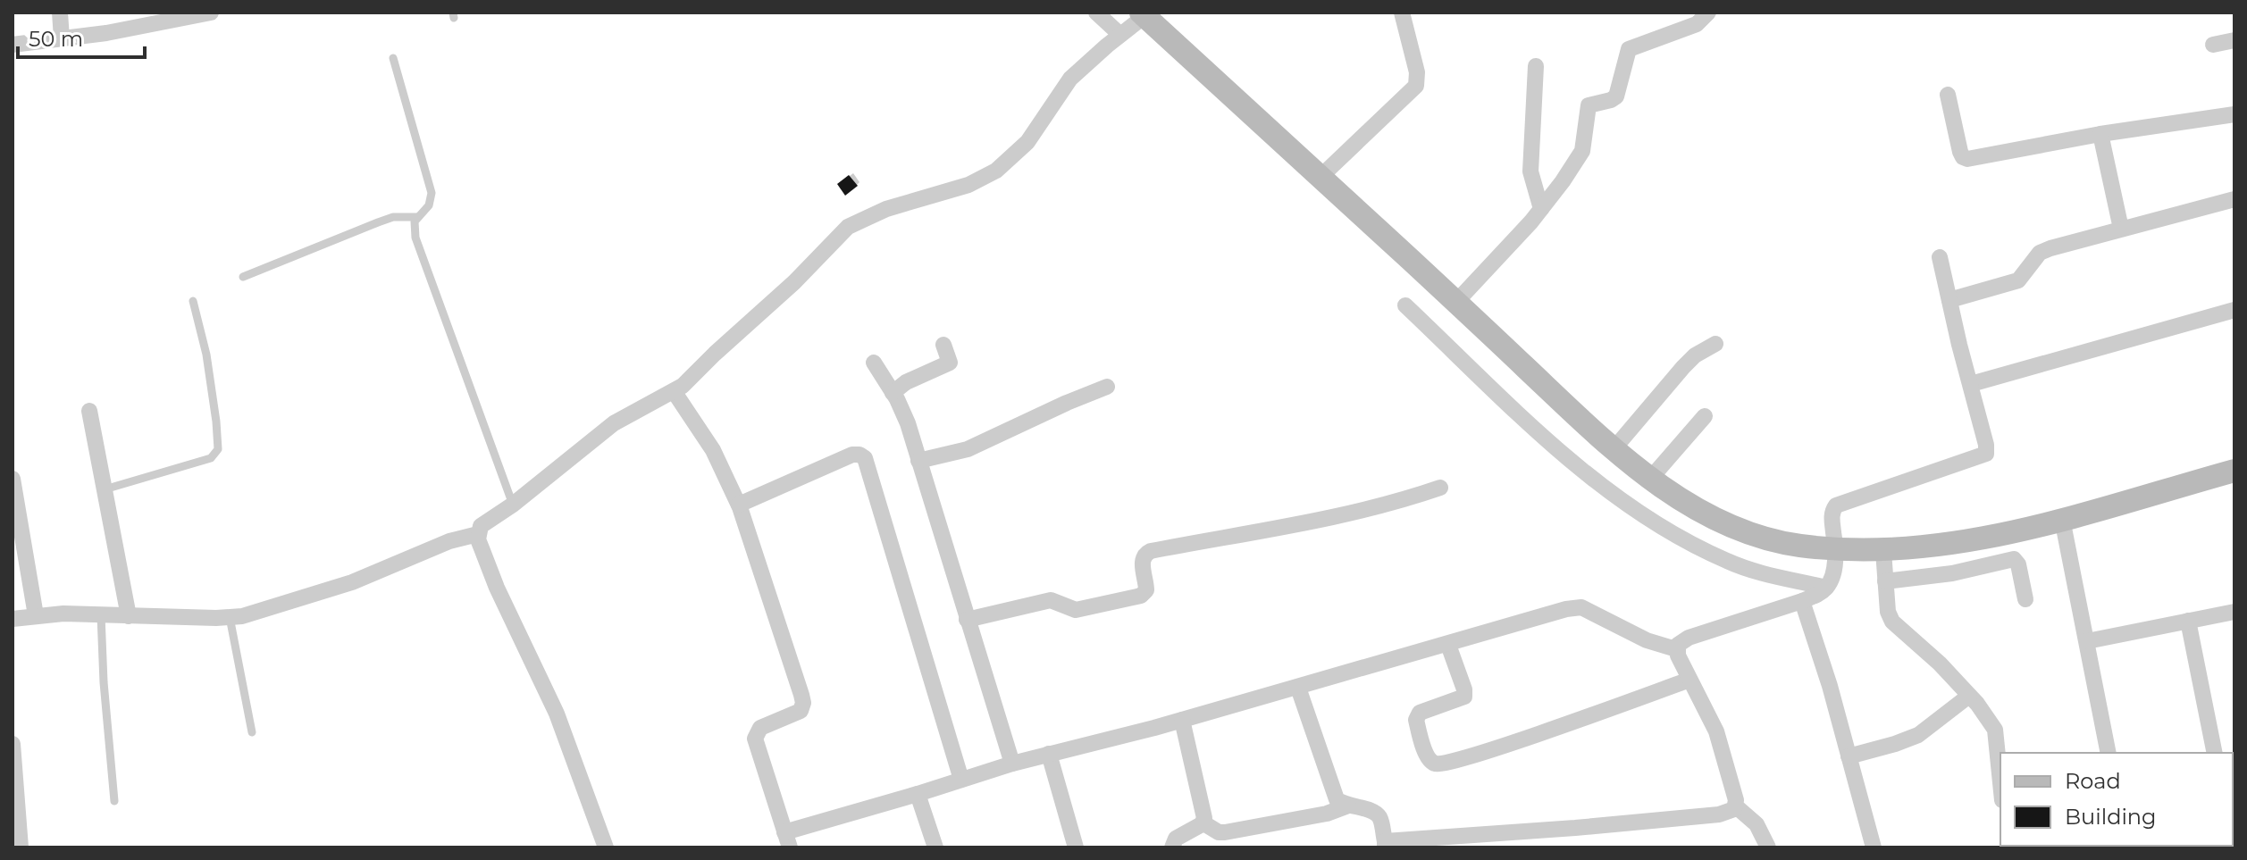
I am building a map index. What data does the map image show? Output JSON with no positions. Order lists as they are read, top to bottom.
{
  "legend": ["Road", "Building"],
  "scale_bar": "50 m"
}
